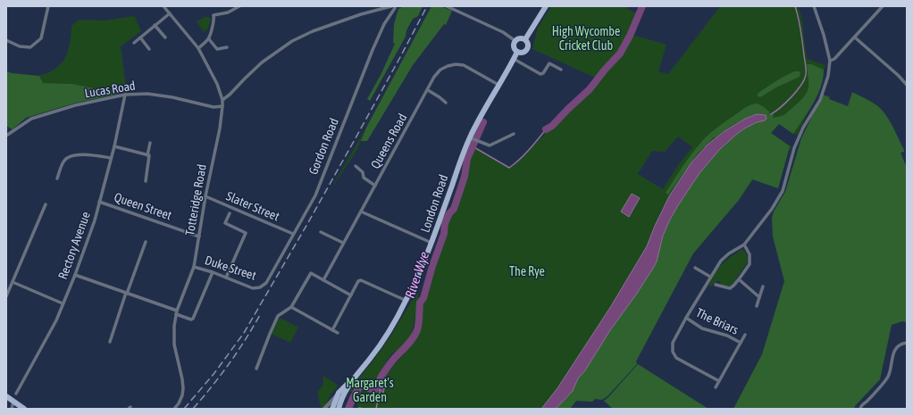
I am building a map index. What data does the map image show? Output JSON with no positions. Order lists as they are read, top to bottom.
{
  "streets": {
    "main road": ["London Road"],
    "street": [
      "Lucas Road",
      "Queens Road",
      "Gordon Road",
      "Totteridge Road",
      "Queen Street",
      "Slater Street",
      "Rectory Avenue",
      "Duke Street",
      "The Briars"
    ]
  },
  "crossings": [
    ["Lucas Road", "Totteridge Road"],
    ["Lucas Road", "Rectory Avenue"],
    ["Queens Road", "London Road"],
    ["Gordon Road", "Slater Street"],
    ["Gordon Road", "Duke Street"],
    ["Totteridge Road", "Queen Street"],
    ["Totteridge Road", "Slater Street"],
    ["Totteridge Road", "Duke Street"],
    ["Queen Street", "Rectory Avenue"]
  ],
  "water": ["River Wye"],
  "parks": ["High Wycombe Cricket Club", "The Rye", "Margaret's Garden"]
}
